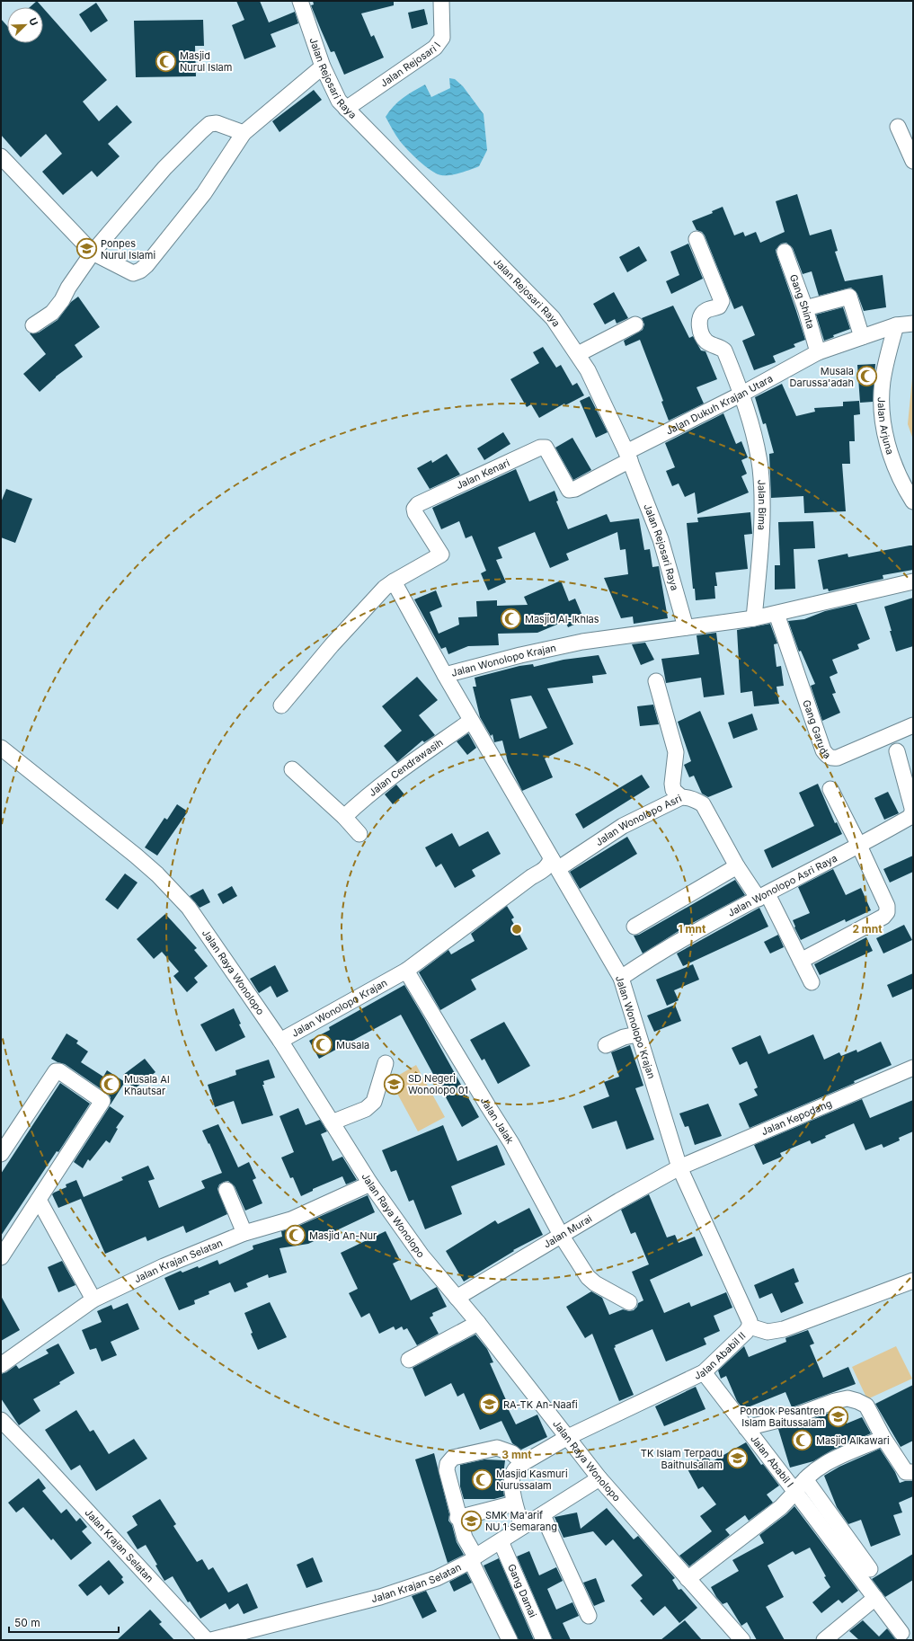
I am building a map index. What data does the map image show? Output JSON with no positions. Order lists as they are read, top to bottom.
{
  "streets": {
    "street": [
      "Jalan Rejosari I",
      "Jalan Rejosari Raya",
      "Gang Shinta",
      "Jalan Dukuh Krajan Utara",
      "Jalan Arjuna",
      "Jalan Kenari",
      "Jalan Bima",
      "Jalan Wonolopo Krajan",
      "Gang Garuda",
      "Jalan Cendrawasih",
      "Jalan Wonolopo Asri",
      "Jalan Wonolopo Asri Raya",
      "Jalan Raya Wonolopo",
      "Jalan Kepodang",
      "Jalan Jalak",
      "Jalan Murai",
      "Jalan Krajan Selatan",
      "Jalan Ababil II",
      "Jalan Ababil I",
      "Gang Damai"
    ]
  },
  "crossings": [
    ["Jalan Rejosari I", "Jalan Rejosari Raya"],
    ["Jalan Rejosari Raya", "Jalan Dukuh Krajan Utara"],
    ["Jalan Rejosari Raya", "Jalan Kenari"],
    ["Jalan Rejosari Raya", "Jalan Wonolopo Krajan"],
    ["Gang Shinta", "Jalan Dukuh Krajan Utara"],
    ["Jalan Dukuh Krajan Utara", "Jalan Arjuna"],
    ["Jalan Dukuh Krajan Utara", "Jalan Kenari"],
    ["Jalan Dukuh Krajan Utara", "Jalan Bima"],
    ["Jalan Wonolopo Krajan", "Jalan Cendrawasih"],
    ["Jalan Wonolopo Krajan", "Jalan Wonolopo Asri"],
    ["Jalan Wonolopo Krajan", "Jalan Wonolopo Asri Raya"],
    ["Jalan Wonolopo Krajan", "Jalan Raya Wonolopo"],
    ["Jalan Wonolopo Krajan", "Jalan Kepodang"],
    ["Jalan Wonolopo Krajan", "Jalan Jalak"],
    ["Jalan Wonolopo Krajan", "Jalan Murai"],
    ["Jalan Wonolopo Krajan", "Jalan Ababil II"],
    ["Jalan Wonolopo Asri", "Jalan Wonolopo Asri Raya"],
    ["Jalan Raya Wonolopo", "Jalan Murai"],
    ["Jalan Raya Wonolopo", "Jalan Krajan Selatan"],
    ["Jalan Raya Wonolopo", "Jalan Ababil II"],
    ["Jalan Raya Wonolopo", "Jalan Ababil I"],
    ["Jalan Kepodang", "Jalan Murai"],
    ["Jalan Kepodang", "Jalan Ababil II"],
    ["Jalan Jalak", "Jalan Murai"],
    ["Jalan Murai", "Jalan Ababil II"],
    ["Jalan Krajan Selatan", "Gang Damai"],
    ["Jalan Ababil II", "Jalan Ababil I"]
  ],
  "places": {
    "mosque": [
      "Masjid Nurul Islam",
      "Musala Darussa'adah",
      "Masjid Al-Ikhlas",
      "Musala",
      "Musala Al Khautsar",
      "Masjid An-Nur",
      "Masjid Alkawari",
      "Masjid Kasmuri Nurussalam"
    ],
    "school or university": [
      "Ponpes Nurul Islami",
      "SD Negeri Wonolopo 01",
      "RA-TK An-Naafi",
      "Pondok Pesantren Islam Baitussalam",
      "TK Islam Terpadu Baithulsallam",
      "SMK Ma'arif NU 1 Semarang"
    ]
  },
  "scale_bar": "50 m",
  "north": "top right",
  "rings": ["1 mnt", "2 mnt", "3 mnt"]
}
